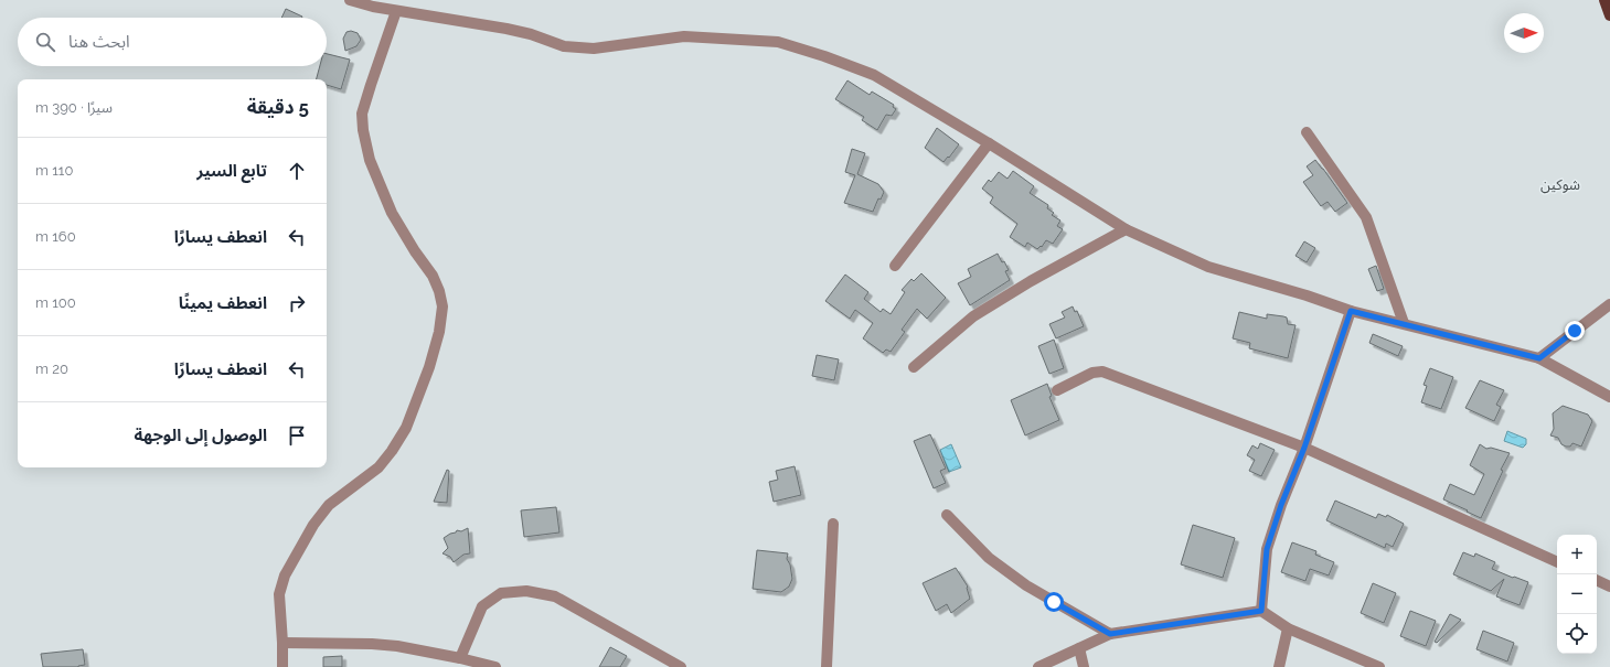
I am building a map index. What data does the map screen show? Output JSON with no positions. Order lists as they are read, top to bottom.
{
  "districts": ["شوكين"],
  "north": "right",
  "page": {
    "search": "ابحث هنا",
    "heading": ["5 دقيقة", "سيرًا · 390 m"],
    "list": [
      ["تابع السير", "110 m"],
      ["انعطف يسارًا", "160 m"],
      ["انعطف يمينًا", "100 m"],
      ["انعطف يسارًا", "20 m"],
      "الوصول إلى الوجهة"
    ],
    "map_buttons": ["+", "−"]
  }
}
